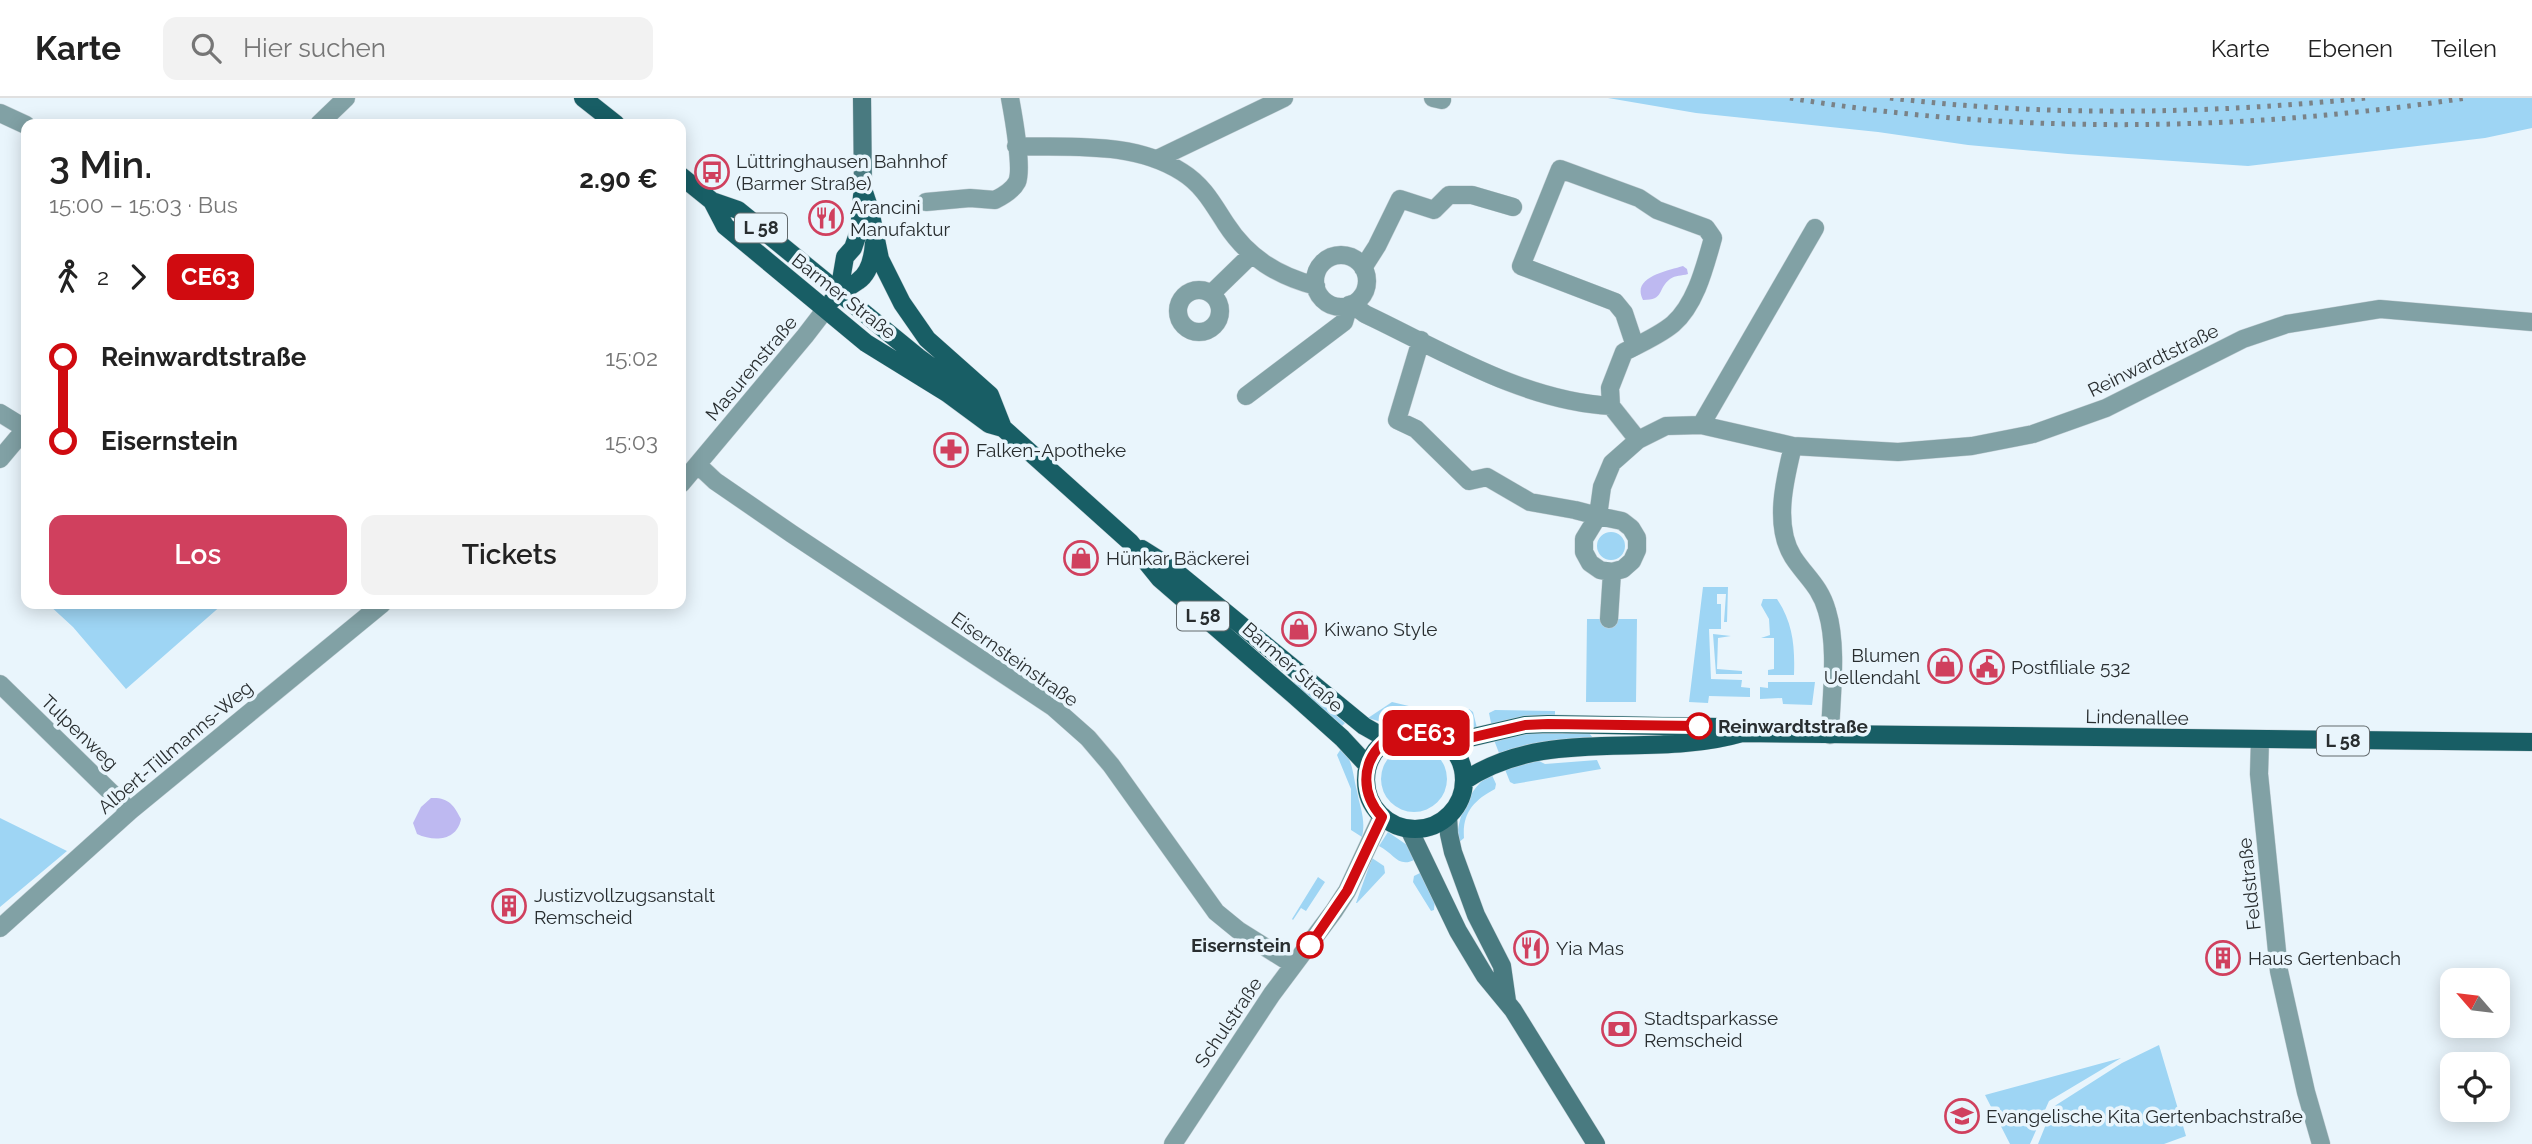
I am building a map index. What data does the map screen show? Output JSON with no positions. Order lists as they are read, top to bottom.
{
  "streets": {
    "main road": ["L 58", "Barmer Straße", "Lindenallee"],
    "street": [
      "Reinwardtstraße",
      "Masurenstraße",
      "Eisernsteinstraße",
      "Tulpenweg",
      "Albert-Tillmanns-Weg",
      "Feldstraße",
      "Schulstraße"
    ]
  },
  "crossings": [
    ["Barmer Straße", "Masurenstraße"],
    ["Barmer Straße", "Lindenallee"],
    ["Barmer Straße", "Schulstraße"],
    ["Masurenstraße", "Eisernsteinstraße"],
    ["Eisernsteinstraße", "Schulstraße"],
    ["Lindenallee", "Feldstraße"],
    ["Lindenallee", "Schulstraße"],
    ["Tulpenweg", "Albert-Tillmanns-Weg"]
  ],
  "places": {
    "bus stop": ["Lüttringhausen Bahnhof (Barmer Straße)"],
    "restaurant": ["Arancini Manufaktur", "Yia Mas"],
    "pharmacy": ["Falken-Apotheke"],
    "shop": ["Hünkar Bäckerei", "Kiwano Style", "Blumen Uellendahl"],
    "public building": ["Postfiliale 532"],
    "other": ["Reinwardtstraße", "Eisernstein"],
    "building": ["Justizvollzugsanstalt Remscheid", "Haus Gertenbach"],
    "bank": ["Stadtsparkasse Remscheid"],
    "school or university": ["Evangelische Kita Gertenbachstraße"]
  },
  "lines": ["bus line CE63"],
  "north": "top left",
  "page": {
    "header": "Karte",
    "search": "Hier suchen",
    "nav": ["Karte", "Ebenen", "Teilen"],
    "on_map": "CE63",
    "heading": ["3 Min.", "15:00 – 15:03 · Bus", "2.90 €"],
    "legs": ["2", "CE63"],
    "list": [
      {
        "name": "Reinwardtstraße",
        "value": "15:02"
      },
      {
        "name": "Eisernstein",
        "value": "15:03"
      }
    ],
    "buttons": ["Los", "Tickets"]
  }
}
